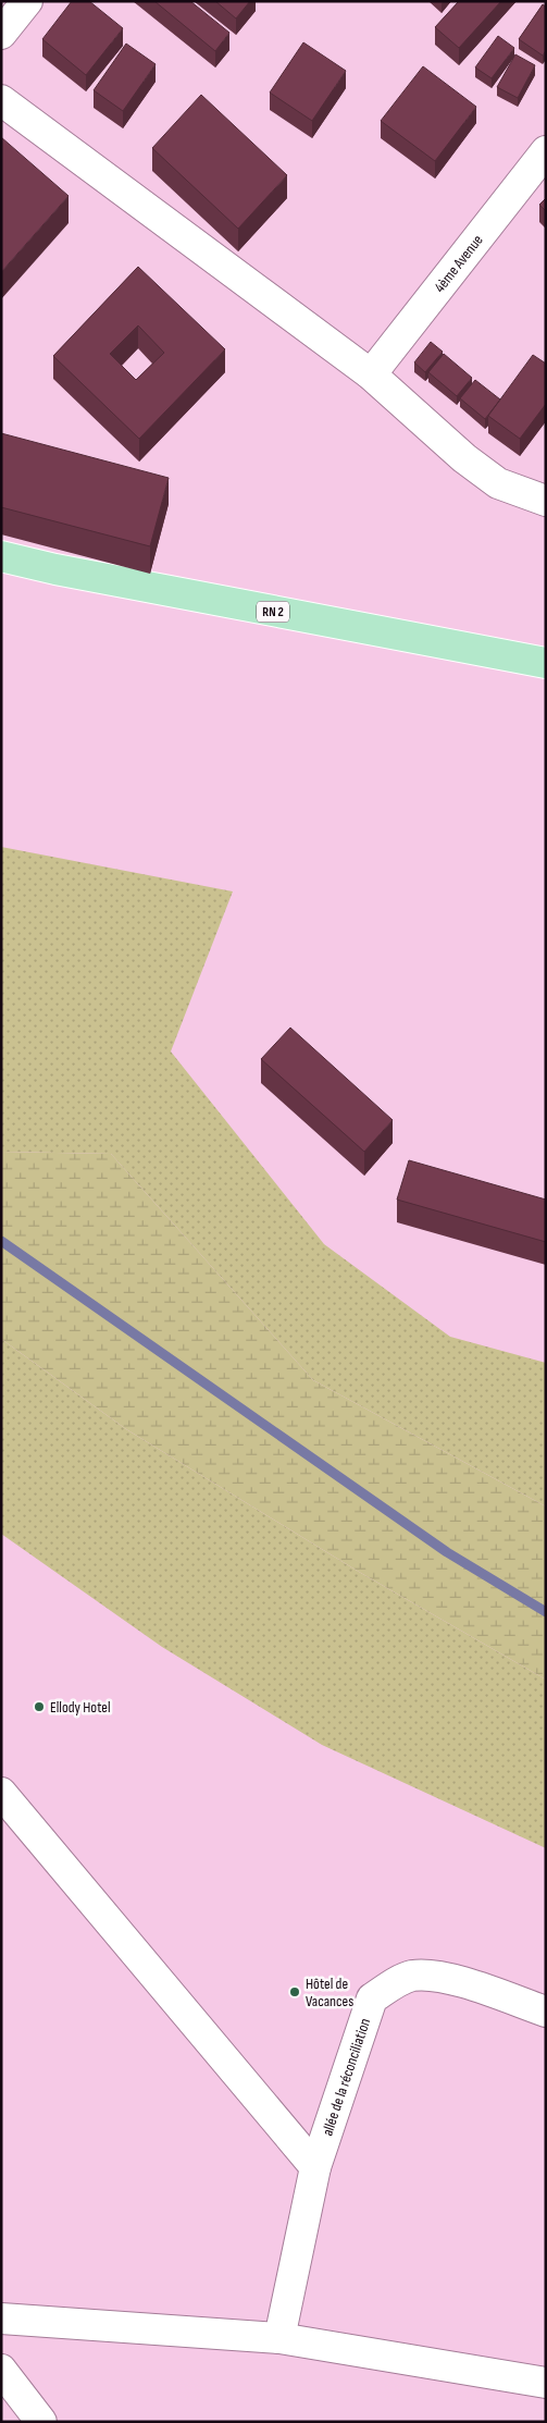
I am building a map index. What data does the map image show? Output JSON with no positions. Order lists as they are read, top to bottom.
{
  "streets": {
    "main road": ["RN 2"],
    "street": ["4ème Avenue", "allée de la réconciliation"]
  },
  "places": ["Ellody Hotel", "Hôtel de Vacances"]
}
